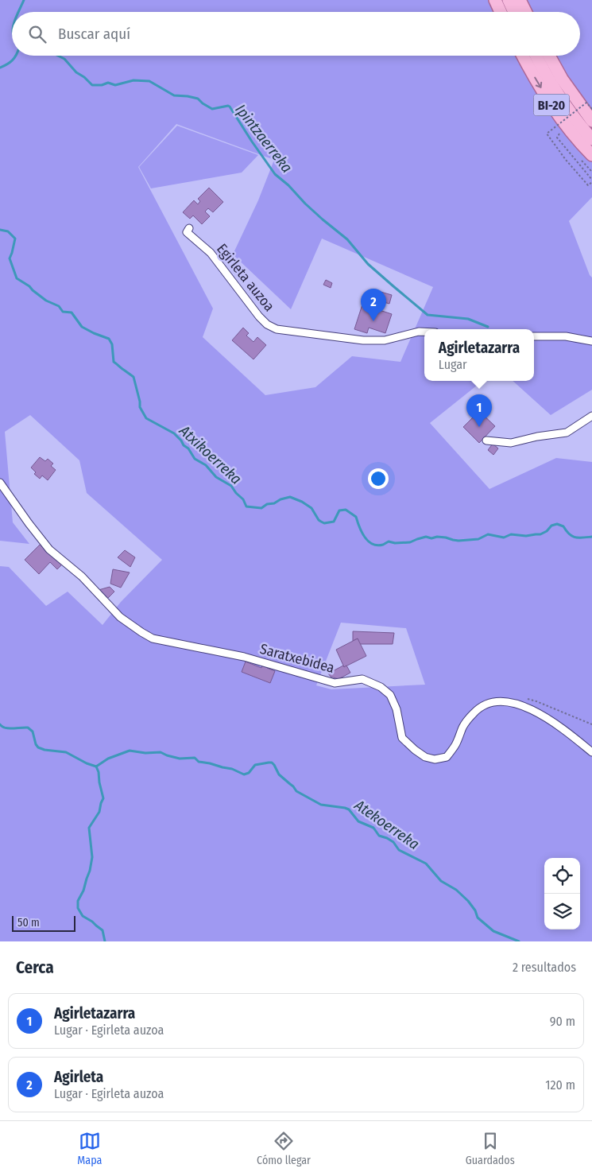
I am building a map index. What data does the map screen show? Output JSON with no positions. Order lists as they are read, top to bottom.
{
  "streets": {
    "main road": ["BI-20"],
    "street": ["Egirleta auzoa", "Saratxebidea"]
  },
  "water": ["Ipintzaerreka", "Atxikoerreka", "Atekoerreka"],
  "scale_bar": "50 m",
  "page": {
    "search": "Buscar aquí",
    "pins": ["2", "1"],
    "popup": ["Agirletazarra", "Lugar"],
    "scale": "50 m",
    "heading": ["Cerca", "2 resultados"],
    "list": [
      {
        "mark": "1",
        "name": "Agirletazarra",
        "note": "Lugar · Egirleta auzoa",
        "value": "90 m"
      },
      {
        "mark": "2",
        "name": "Agirleta",
        "note": "Lugar · Egirleta auzoa",
        "value": "120 m"
      }
    ],
    "nav": ["Mapa", "Cómo llegar", "Guardados"]
  }
}
